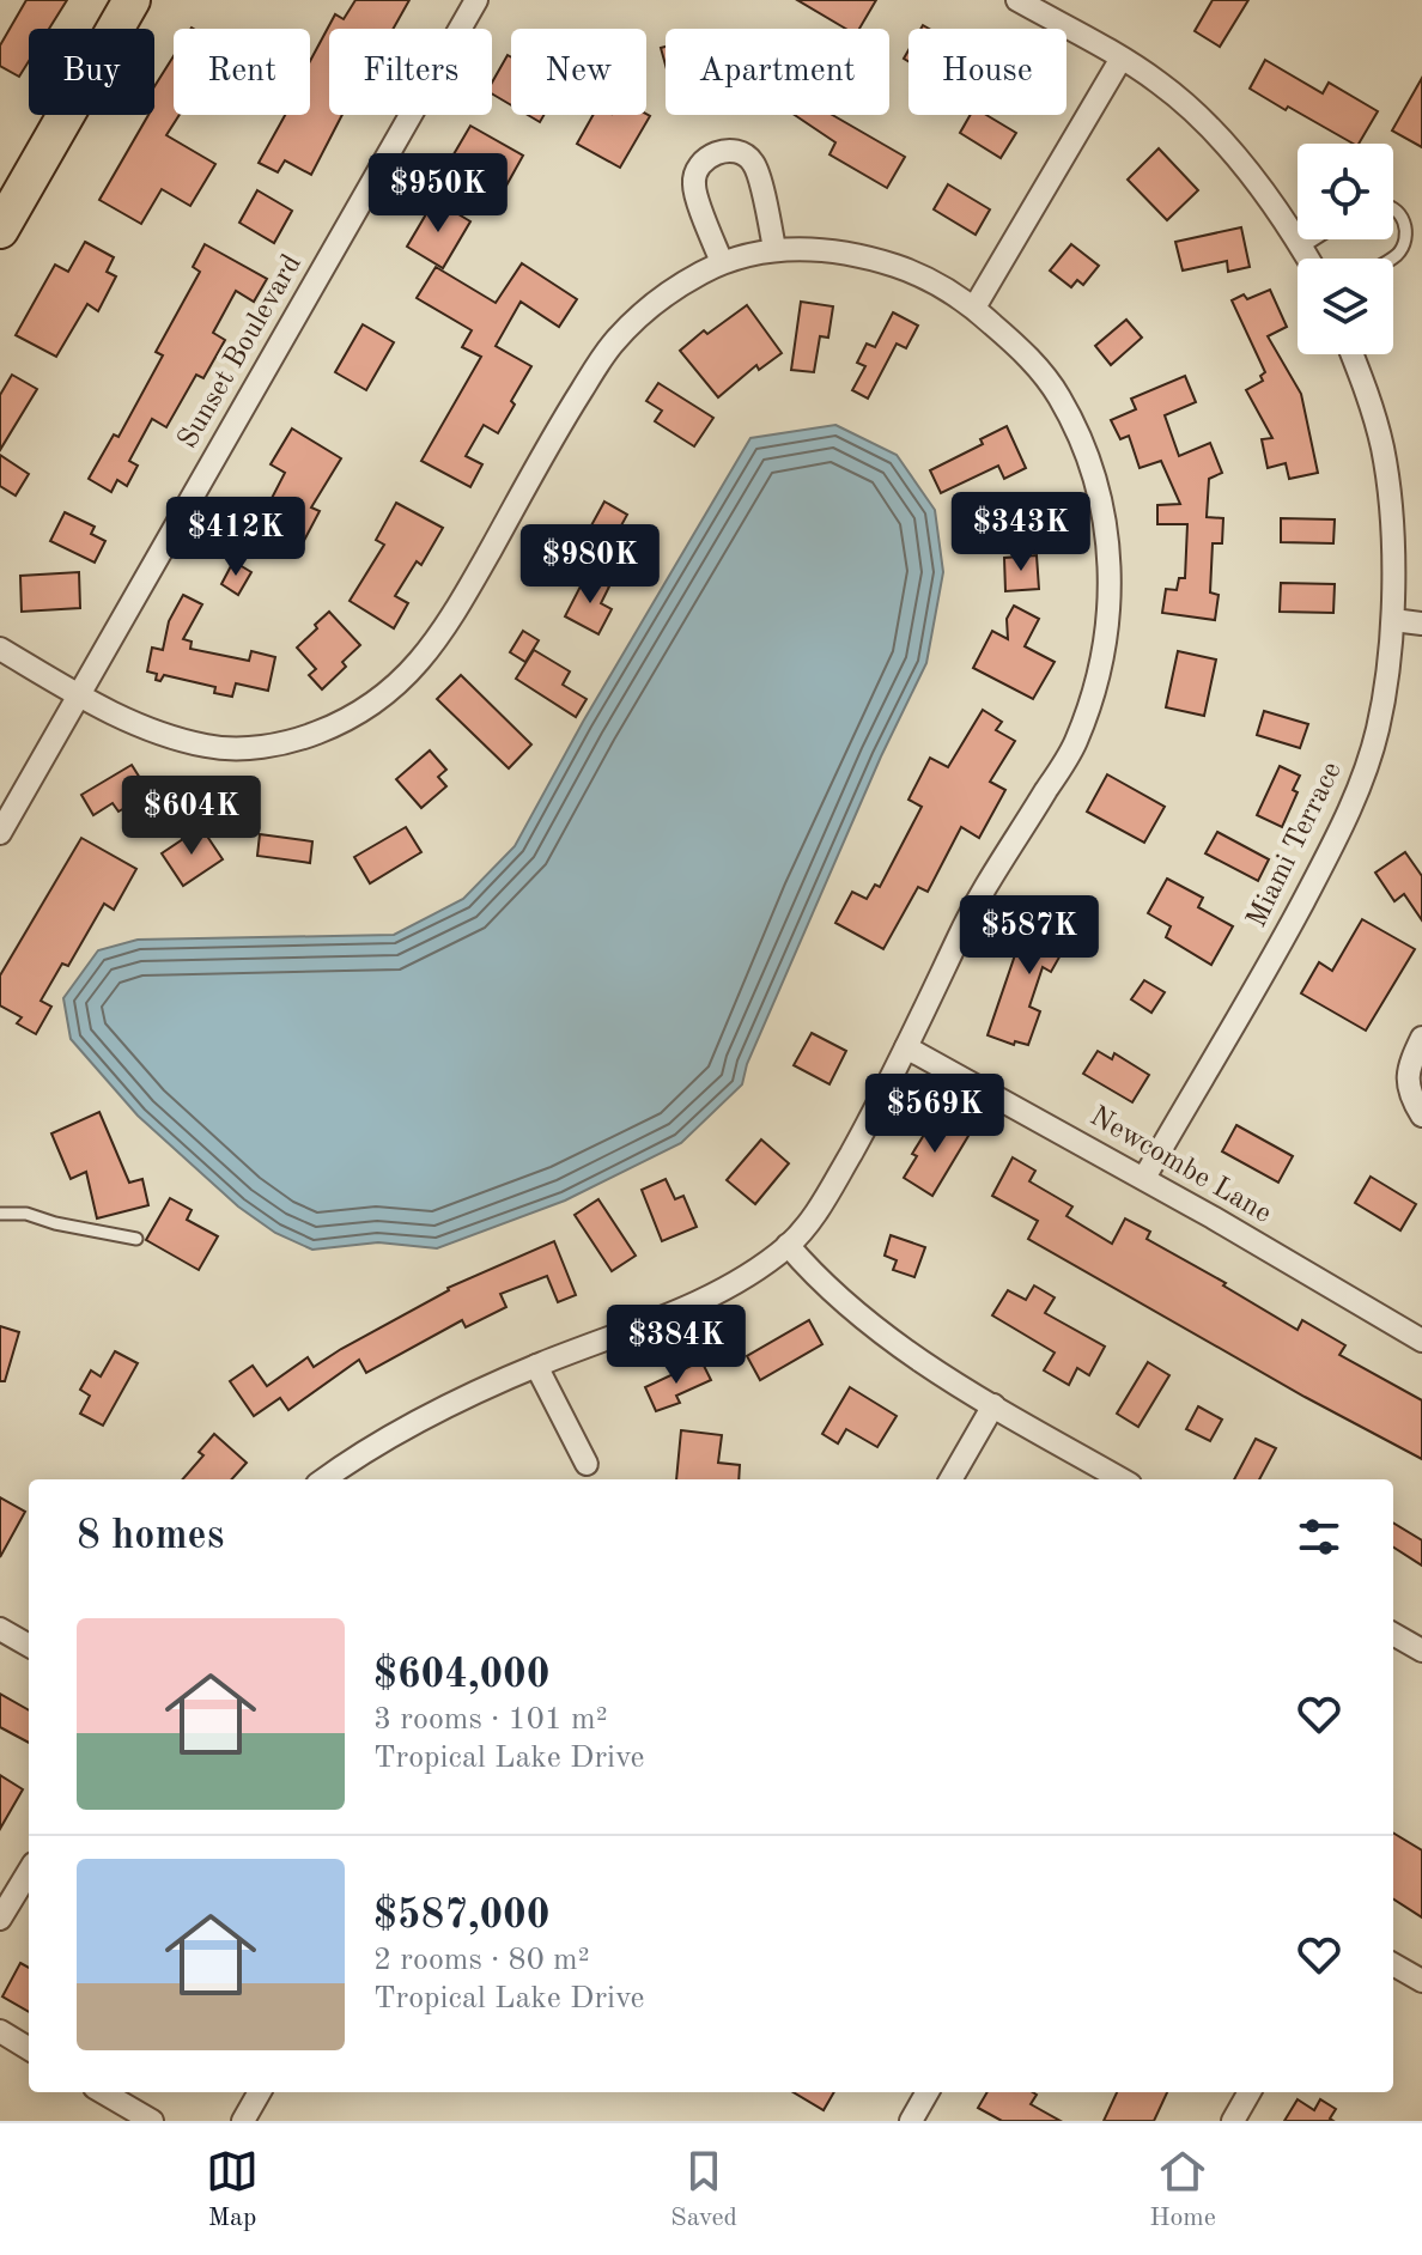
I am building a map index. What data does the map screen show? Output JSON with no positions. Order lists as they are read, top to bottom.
{
  "streets": {
    "street": ["Sunset Boulevard", "Miami Terrace", "Newcombe Lane"]
  },
  "crossings": [
    ["Miami Terrace", "Newcombe Lane"]
  ],
  "page": {
    "chip": [
      "Buy",
      "Rent",
      "Filters",
      "New",
      "Apartment",
      "House"
    ],
    "price": [
      "$950K",
      "$343K",
      "$412K",
      "$980K",
      "$604K",
      "$587K",
      "$569K",
      "$384K"
    ],
    "heading": "8 homes",
    "list": [
      {
        "name": "$604,000",
        "note": "3 rooms · 101 m² · Tropical Lake Drive"
      },
      {
        "name": "$587,000",
        "note": "2 rooms · 80 m² · Tropical Lake Drive"
      }
    ],
    "tabs": ["Map", "Saved", "Home"]
  }
}
